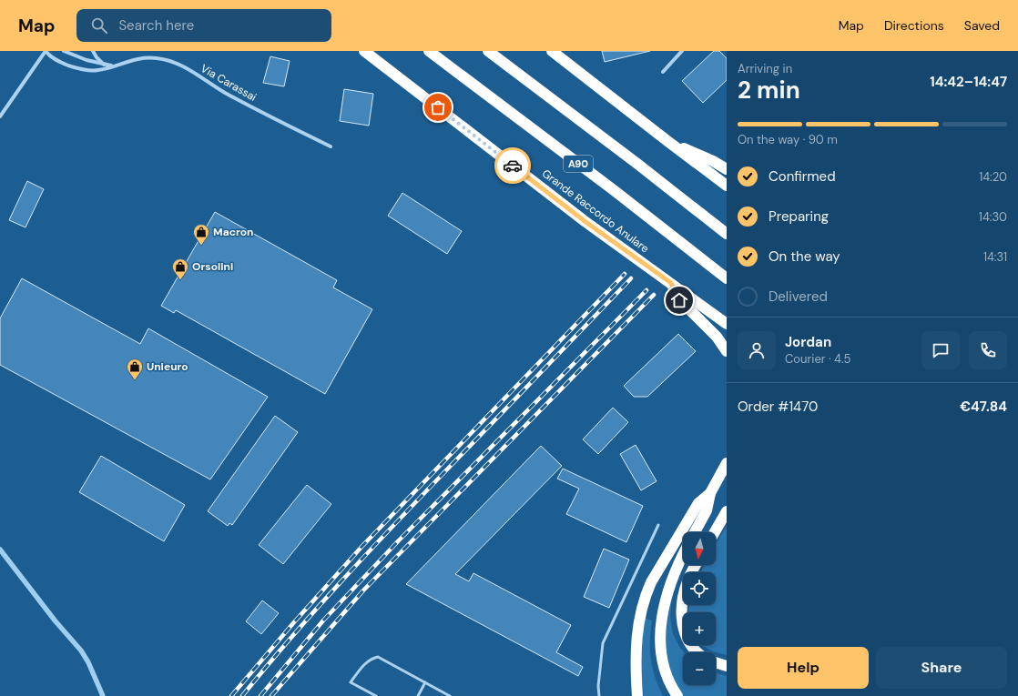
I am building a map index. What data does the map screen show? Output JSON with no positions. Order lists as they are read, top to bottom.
{
  "streets": {
    "highway": ["A90", "Grande Raccordo Anulare"],
    "street": ["Via Carassai"]
  },
  "places": {
    "shop": ["Macron", "Orsolini", "Unieuro"]
  },
  "north": "bottom",
  "page": {
    "header": "Map",
    "search": "Search here",
    "nav": ["Map", "Directions", "Saved"],
    "heading": ["2 min", "Arriving in", "14:42–14:47"],
    "panel": [
      "Jordan",
      "Courier · 4.5",
      "Order #1470",
      "€47.84"
    ],
    "bar": "On the way · 90 m",
    "list": [
      ["Confirmed", "14:20"],
      ["Preparing", "14:30"],
      ["On the way", "14:31"],
      "Delivered"
    ],
    "map_buttons": ["+", "−"],
    "buttons": ["Help", "Share"]
  }
}
